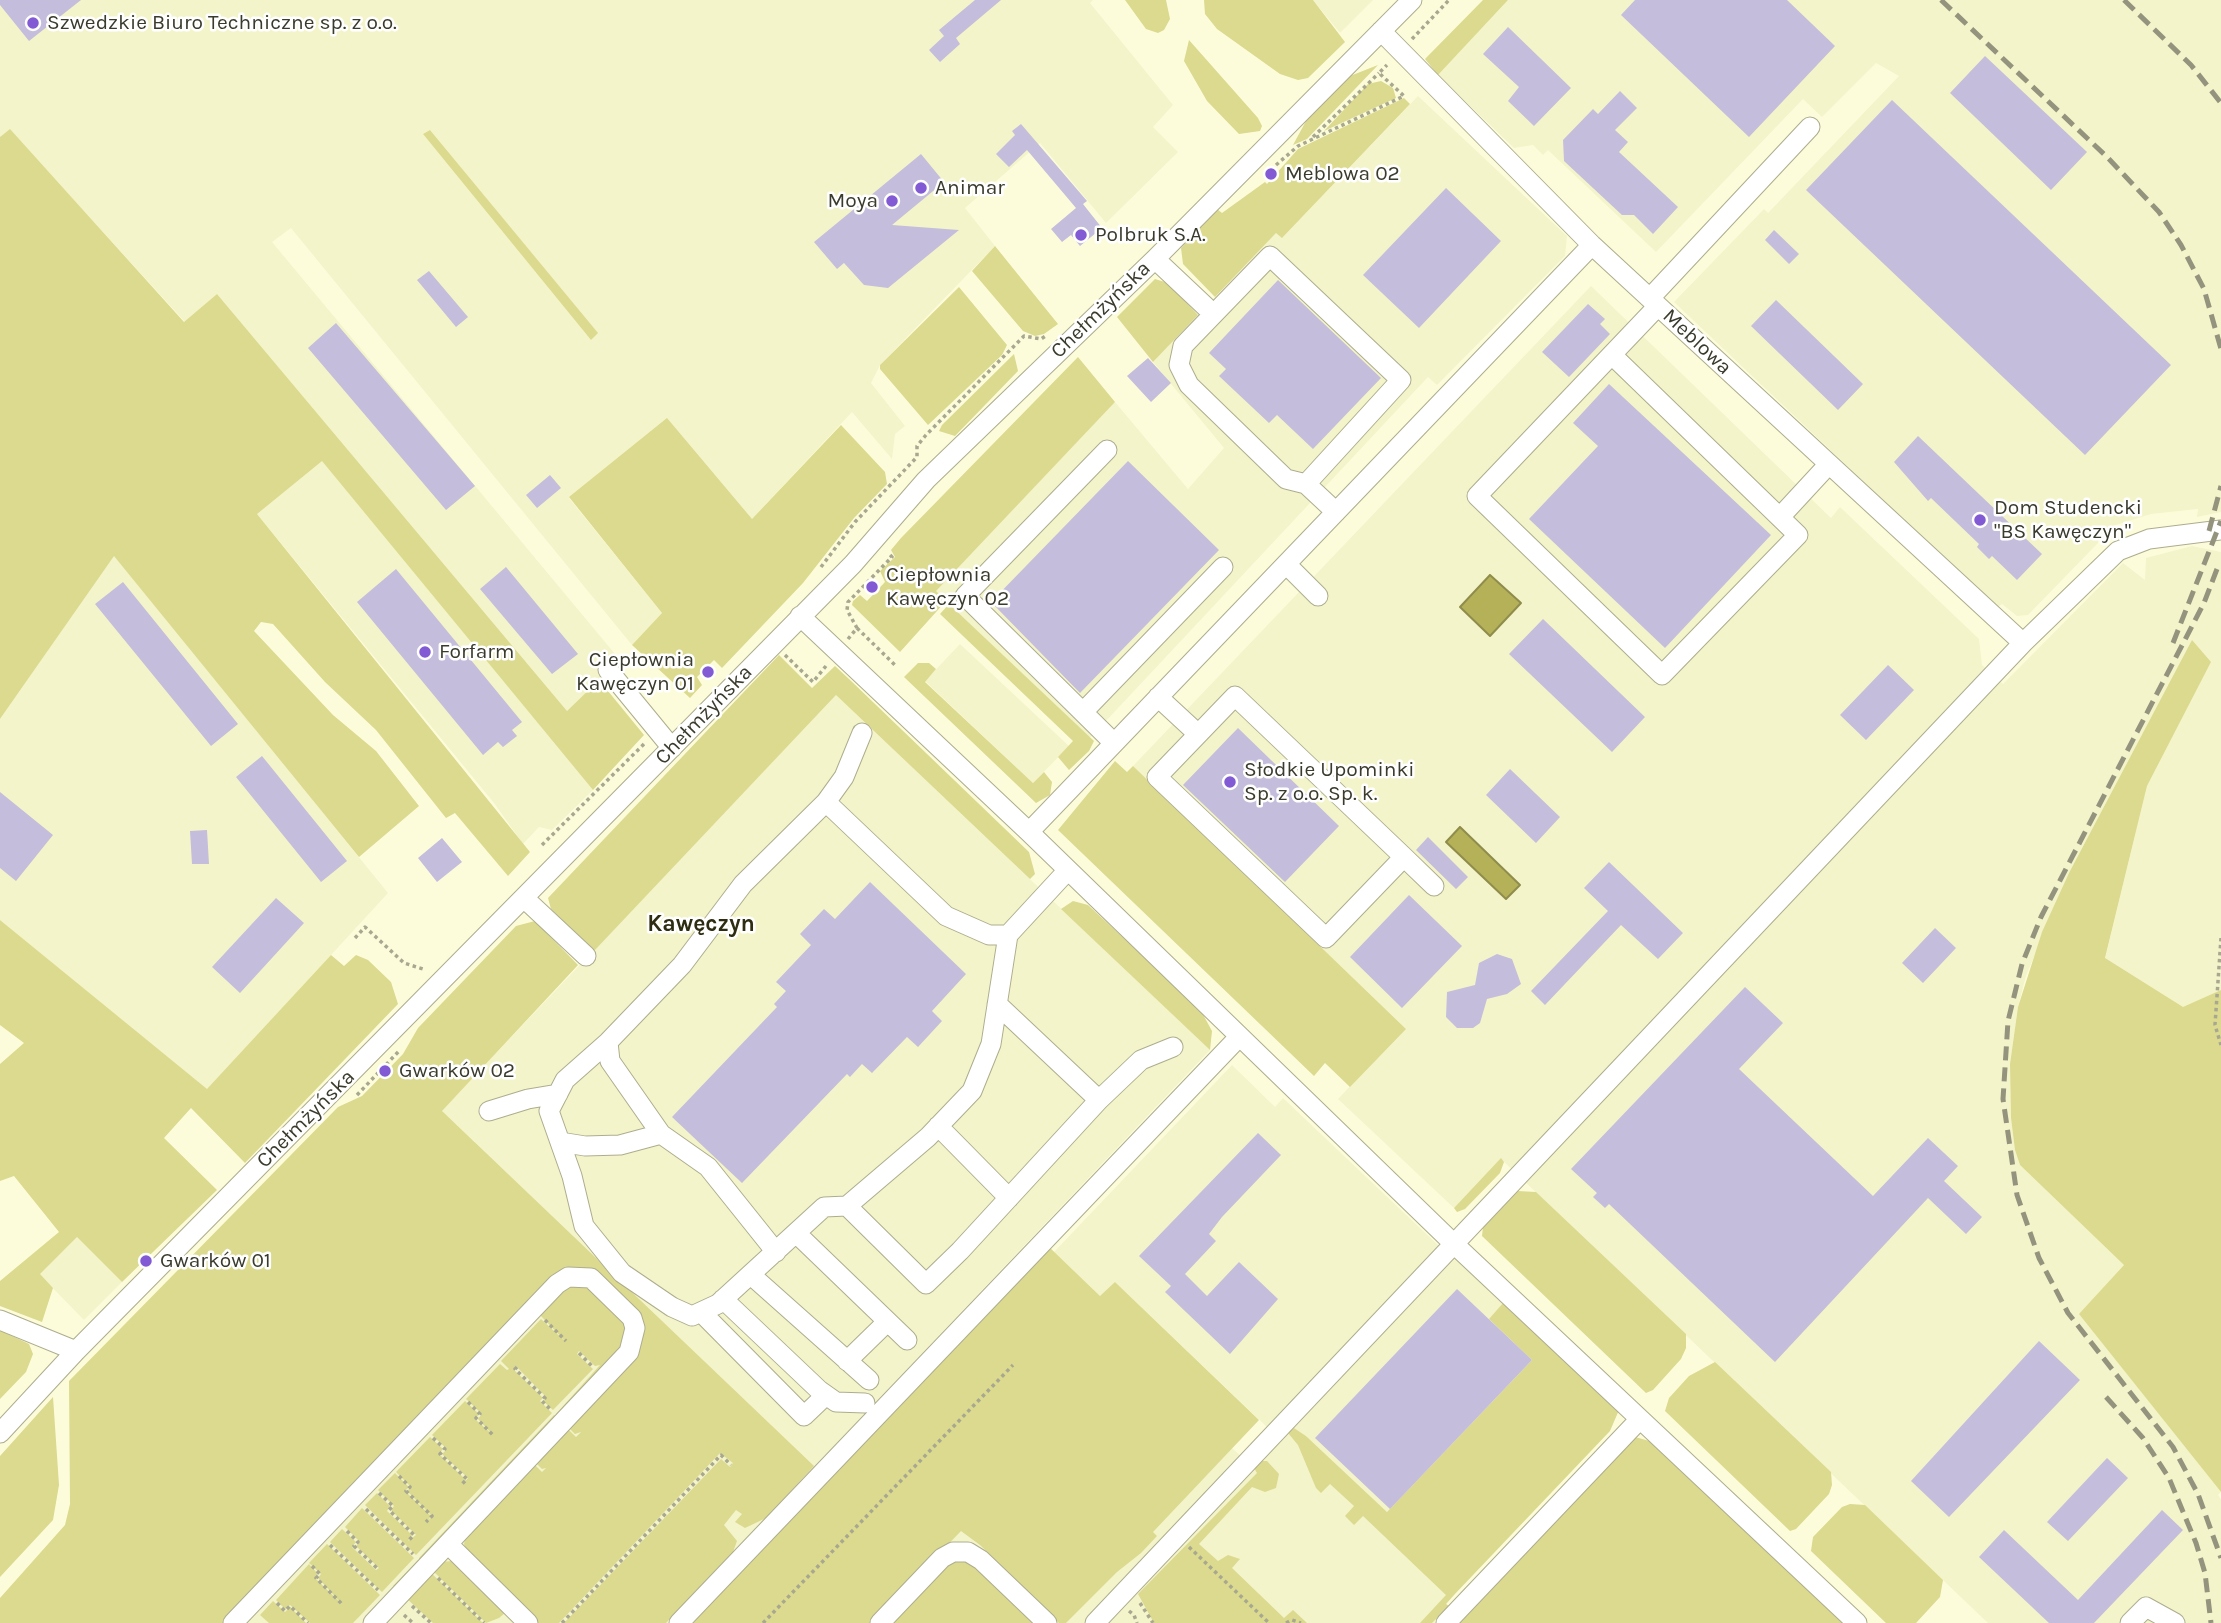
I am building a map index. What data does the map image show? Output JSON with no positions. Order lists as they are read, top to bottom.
{
  "streets": {
    "street": ["Chełmżyńska", "Meblowa"]
  },
  "crossings": [
    ["Chełmżyńska", "Meblowa"]
  ],
  "districts": ["Kawęczyn"],
  "places": [
    "Szwedzkie Biuro Techniczne sp. z o.o.",
    "Meblowa 02",
    "Animar",
    "Moya",
    "Polbruk S.A.",
    "Dom Studencki \"BS Kawęczyn\"",
    "Ciepłownia Kawęczyn 02",
    "Forfarm",
    "Ciepłownia Kawęczyn 01",
    "Słodkie Upominki Sp. z o.o. Sp. k.",
    "Gwarków 02",
    "Gwarków 01"
  ]
}
